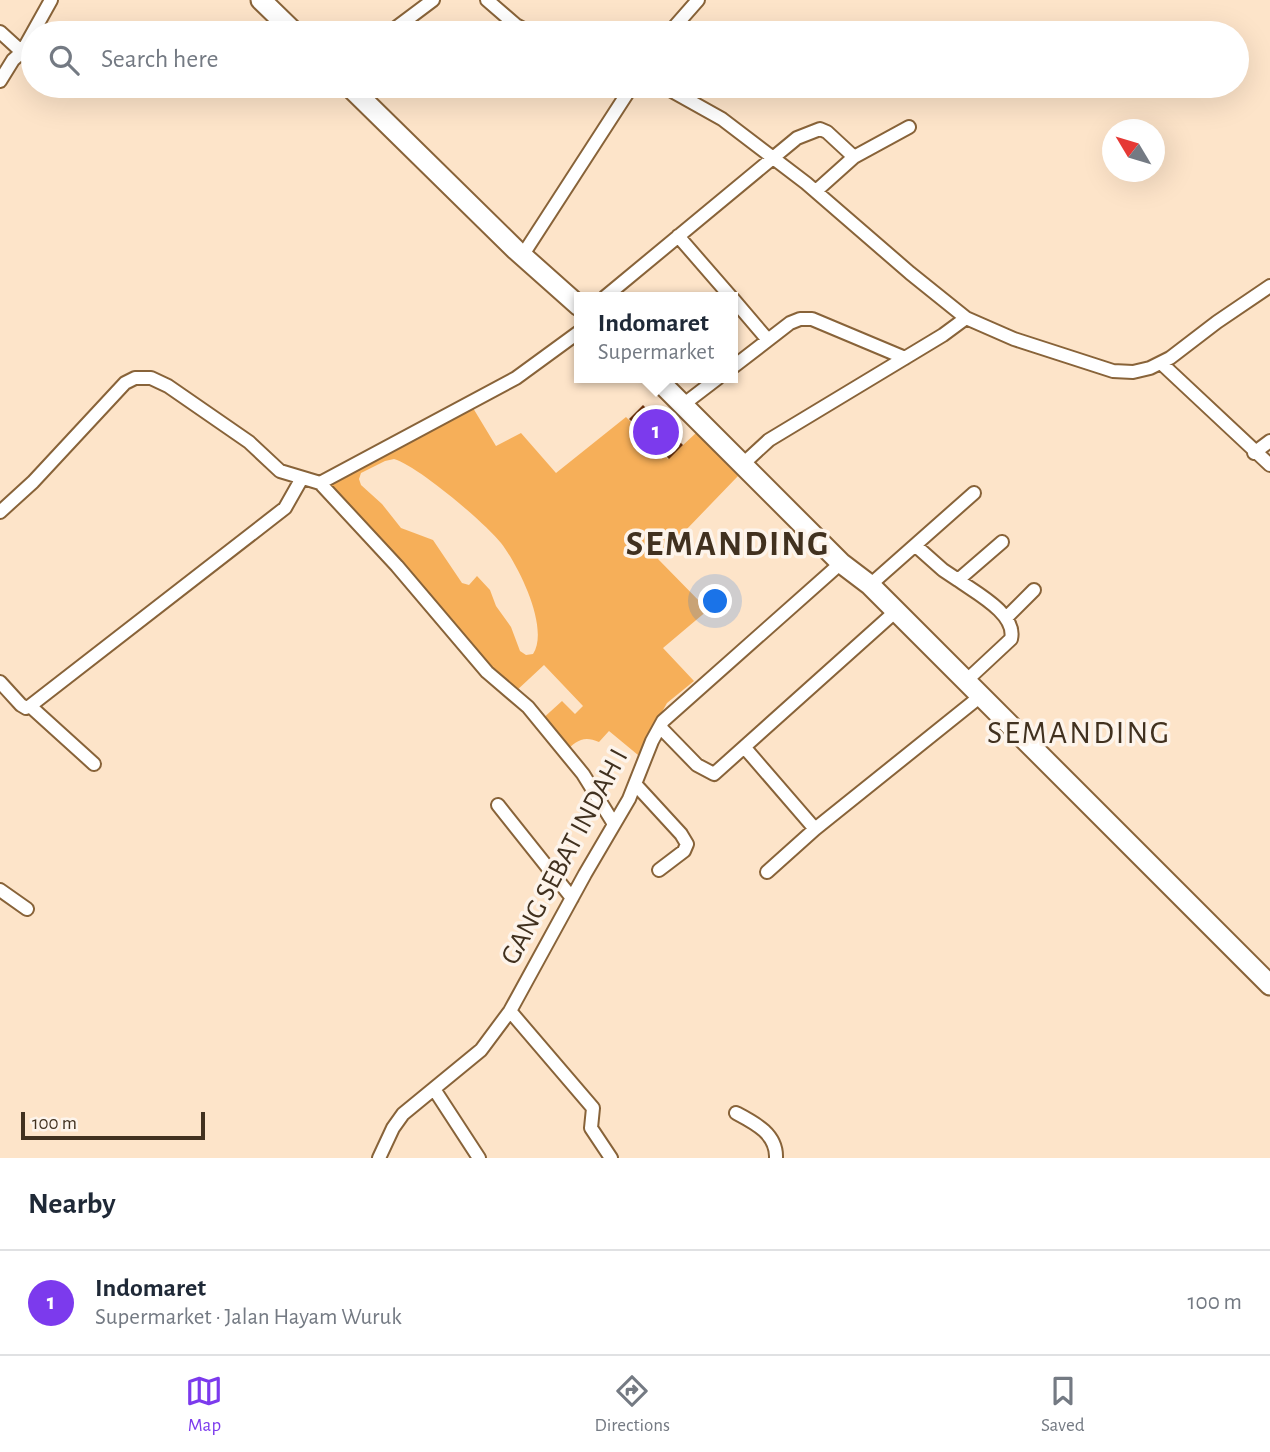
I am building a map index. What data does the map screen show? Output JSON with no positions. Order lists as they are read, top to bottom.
{
  "streets": {
    "street": ["GANG SEBAT INDAH I"]
  },
  "districts": ["SEMANDING", "SEMANDING"],
  "scale_bar": "100 m",
  "north": "top left",
  "page": {
    "search": "Search here",
    "popup": ["Indomaret", "Supermarket"],
    "pins": "1",
    "scale": "100 m",
    "heading": "Nearby",
    "list": [
      {
        "mark": "1",
        "name": "Indomaret",
        "note": "Supermarket · Jalan Hayam Wuruk",
        "value": "100 m"
      }
    ],
    "nav": ["Map", "Directions", "Saved"]
  }
}
